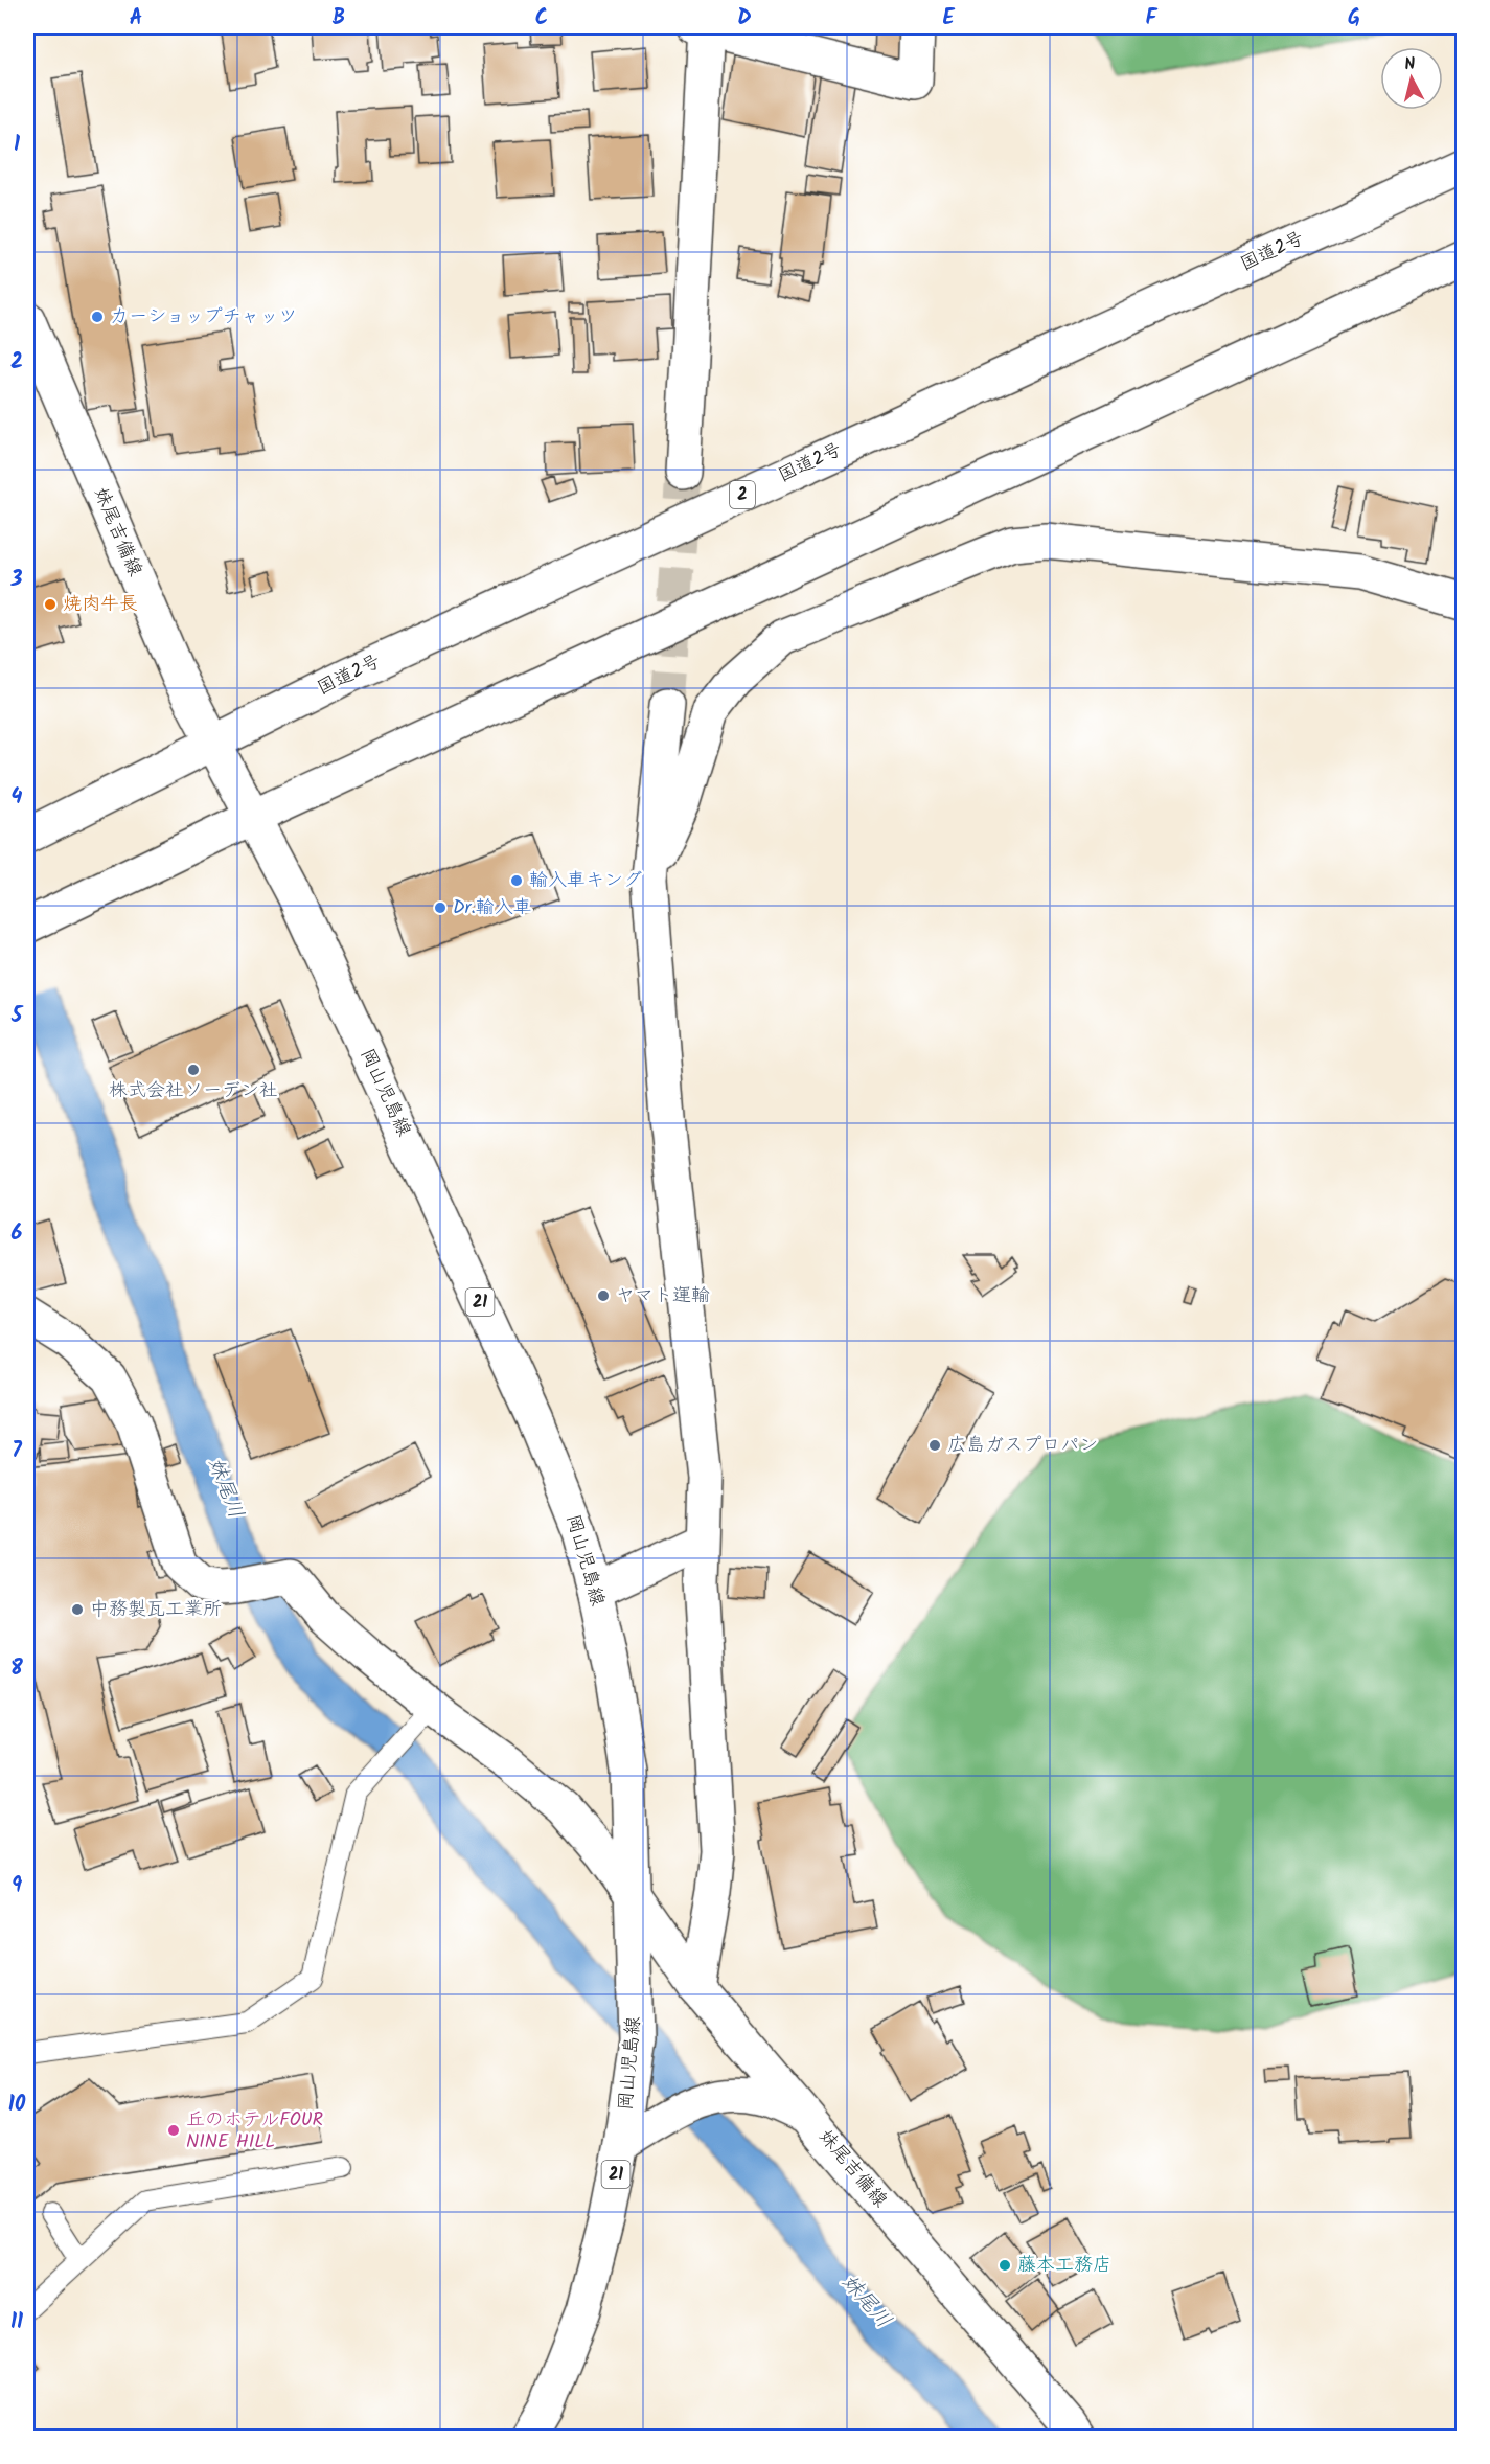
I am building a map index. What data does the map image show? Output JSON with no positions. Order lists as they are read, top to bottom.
{
  "streets": {
    "main road": [
      "国道2号",
      "2",
      "妹尾吉備線",
      "岡山児島線",
      "21"
    ]
  },
  "crossings": [
    ["国道2号", "妹尾吉備線"],
    ["国道2号", "岡山児島線"],
    ["妹尾吉備線", "岡山児島線"]
  ],
  "water": ["妹尾川"],
  "places": [
    "カーショップチャッツ",
    "焼肉牛長",
    "輸入車キング",
    "Dr.輸入車",
    "株式会社ソーデン社",
    "ヤマト運輸",
    "広島ガスプロパン",
    "中務製瓦工業所",
    "丘のホテルFOUR NINE HILL",
    "藤本工務店"
  ],
  "north": "top",
  "grid": {
    "columns": [
      "A",
      "B",
      "C",
      "D",
      "E",
      "F",
      "G"
    ],
    "rows": [
      "1",
      "2",
      "3",
      "4",
      "5",
      "6",
      "7",
      "8",
      "9",
      "10",
      "11"
    ]
  }
}
